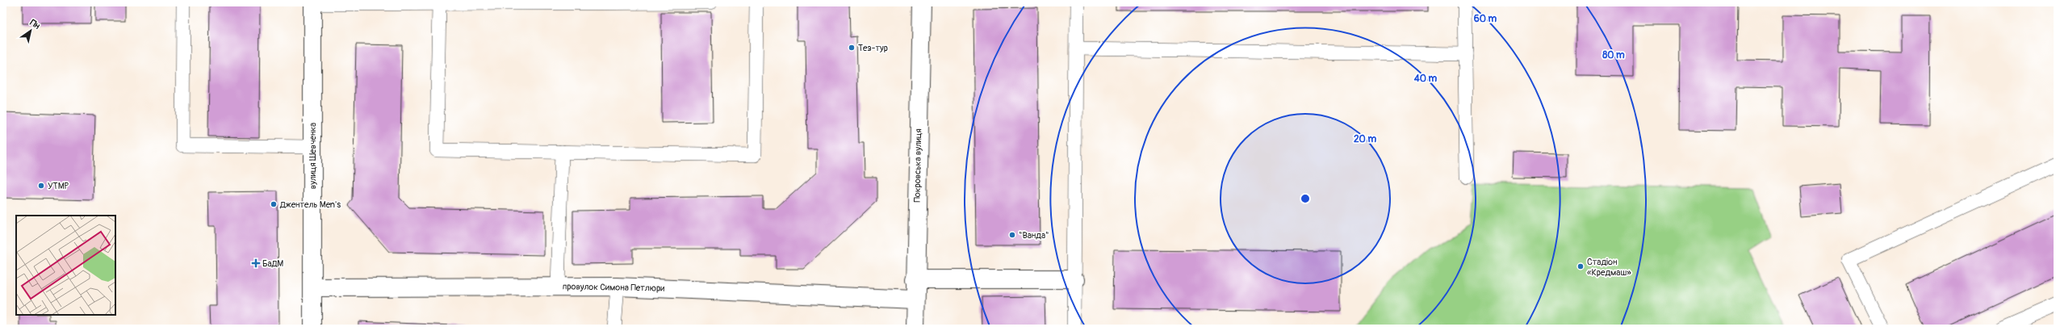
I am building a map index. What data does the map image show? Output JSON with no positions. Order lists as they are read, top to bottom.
{
  "streets": {
    "street": ["вулиця Шевченка", "Покровська вулиця", "провулок Симона Петлюри"]
  },
  "crossings": [
    ["вулиця Шевченка", "провулок Симона Петлюри"],
    ["Покровська вулиця", "провулок Симона Петлюри"]
  ],
  "places": {
    "other": [
      "Тез-тур",
      "УТМР",
      "Джентель Men's",
      "\"Ванда\"",
      "Стадіон «Кредмаш»"
    ],
    "health": ["БаДМ"]
  },
  "north": "top right",
  "rings": [
    "60 m",
    "80 m",
    "40 m",
    "20 m"
  ]
}
